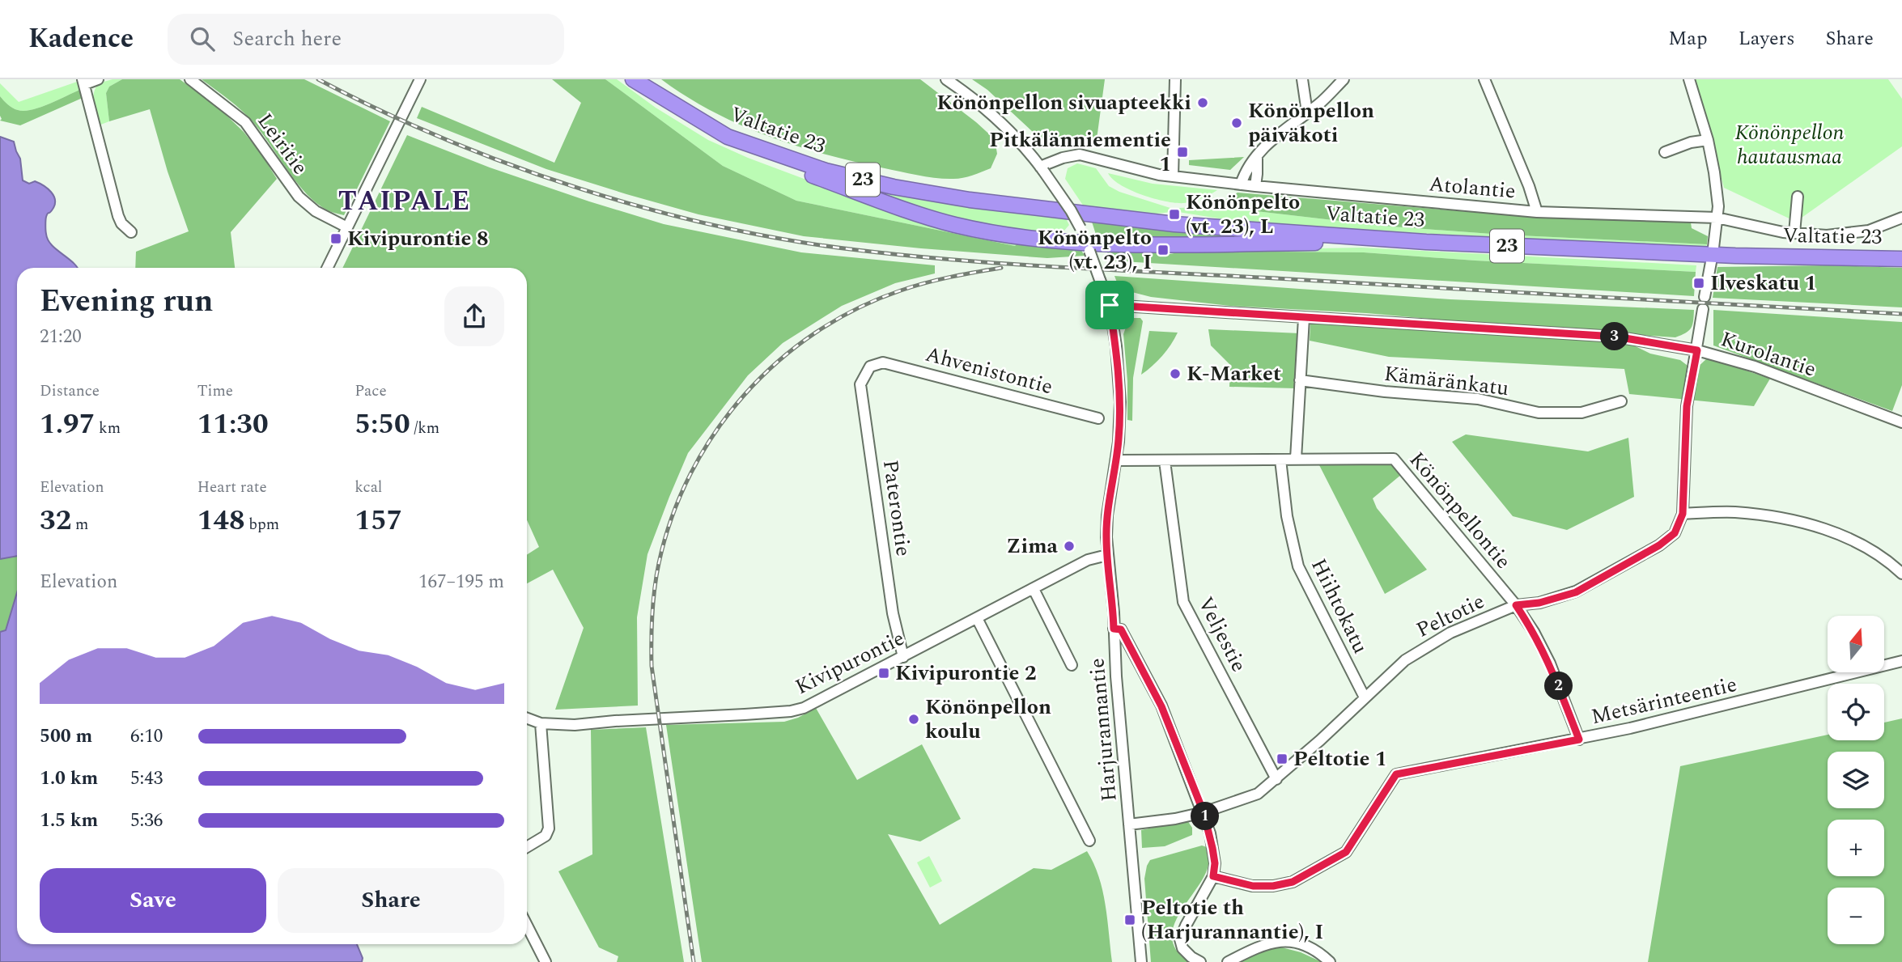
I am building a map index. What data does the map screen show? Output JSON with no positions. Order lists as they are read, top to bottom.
{
  "streets": {
    "highway": ["Valtatie 23", "23"],
    "street": [
      "Leiritie",
      "Atolantie",
      "Kurolantie",
      "Ahvenistontie",
      "Kämäränkatu",
      "Paterontie",
      "Könönpellontie",
      "Hiihtokatu",
      "Peltotie",
      "Veljestie",
      "Kivipurontie",
      "Metsärinteentie",
      "Harjurannantie"
    ]
  },
  "crossings": [
    ["Atolantie", "Harjurannantie"],
    ["Kurolantie", "Peltotie"],
    ["Kurolantie", "Harjurannantie"],
    ["Ahvenistontie", "Paterontie"],
    ["Paterontie", "Kivipurontie"],
    ["Könönpellontie", "Hiihtokatu"],
    ["Könönpellontie", "Peltotie"],
    ["Könönpellontie", "Veljestie"],
    ["Könönpellontie", "Metsärinteentie"],
    ["Könönpellontie", "Harjurannantie"],
    ["Hiihtokatu", "Peltotie"],
    ["Peltotie", "Veljestie"],
    ["Peltotie", "Harjurannantie"],
    ["Kivipurontie", "Harjurannantie"]
  ],
  "districts": ["TAIPALE"],
  "parks": ["Könönpellon hautausmaa"],
  "places": {
    "other": [
      "Könönpellon sivuapteekki",
      "Könönpellon päiväkoti",
      "K-Market",
      "Zima",
      "Könönpellon koulu"
    ],
    "transit": [
      "Pitkälänniementie 1",
      "Könönpelto (vt. 23), L",
      "Kivipurontie 8",
      "Könönpelto (vt. 23), I",
      "Ilveskatu 1",
      "Kivipurontie 2",
      "Peltotie 1",
      "Peltotie th (Harjurannantie), I"
    ]
  },
  "north": "top",
  "page": {
    "header": "Kadence",
    "search": "Search here",
    "nav": ["Map", "Layers", "Share"],
    "heading": ["Evening run", "21:20"],
    "pins": ["3", "2", "1"],
    "stats": [
      ["Distance", "1.97 km"],
      ["Time", "11:30"],
      ["Pace", "5:50 /km"],
      ["Elevation", "32 m"],
      ["Heart rate", "148 bpm"],
      ["kcal", "157"]
    ],
    "chart": ["Elevation", "167–195 m"],
    "map_buttons": ["+", "−"],
    "list": [
      {
        "name": "500 m",
        "note": "6:10"
      },
      {
        "name": "1.0 km",
        "note": "5:43"
      },
      {
        "name": "1.5 km",
        "note": "5:36"
      }
    ],
    "buttons": ["Save", "Share"]
  }
}
